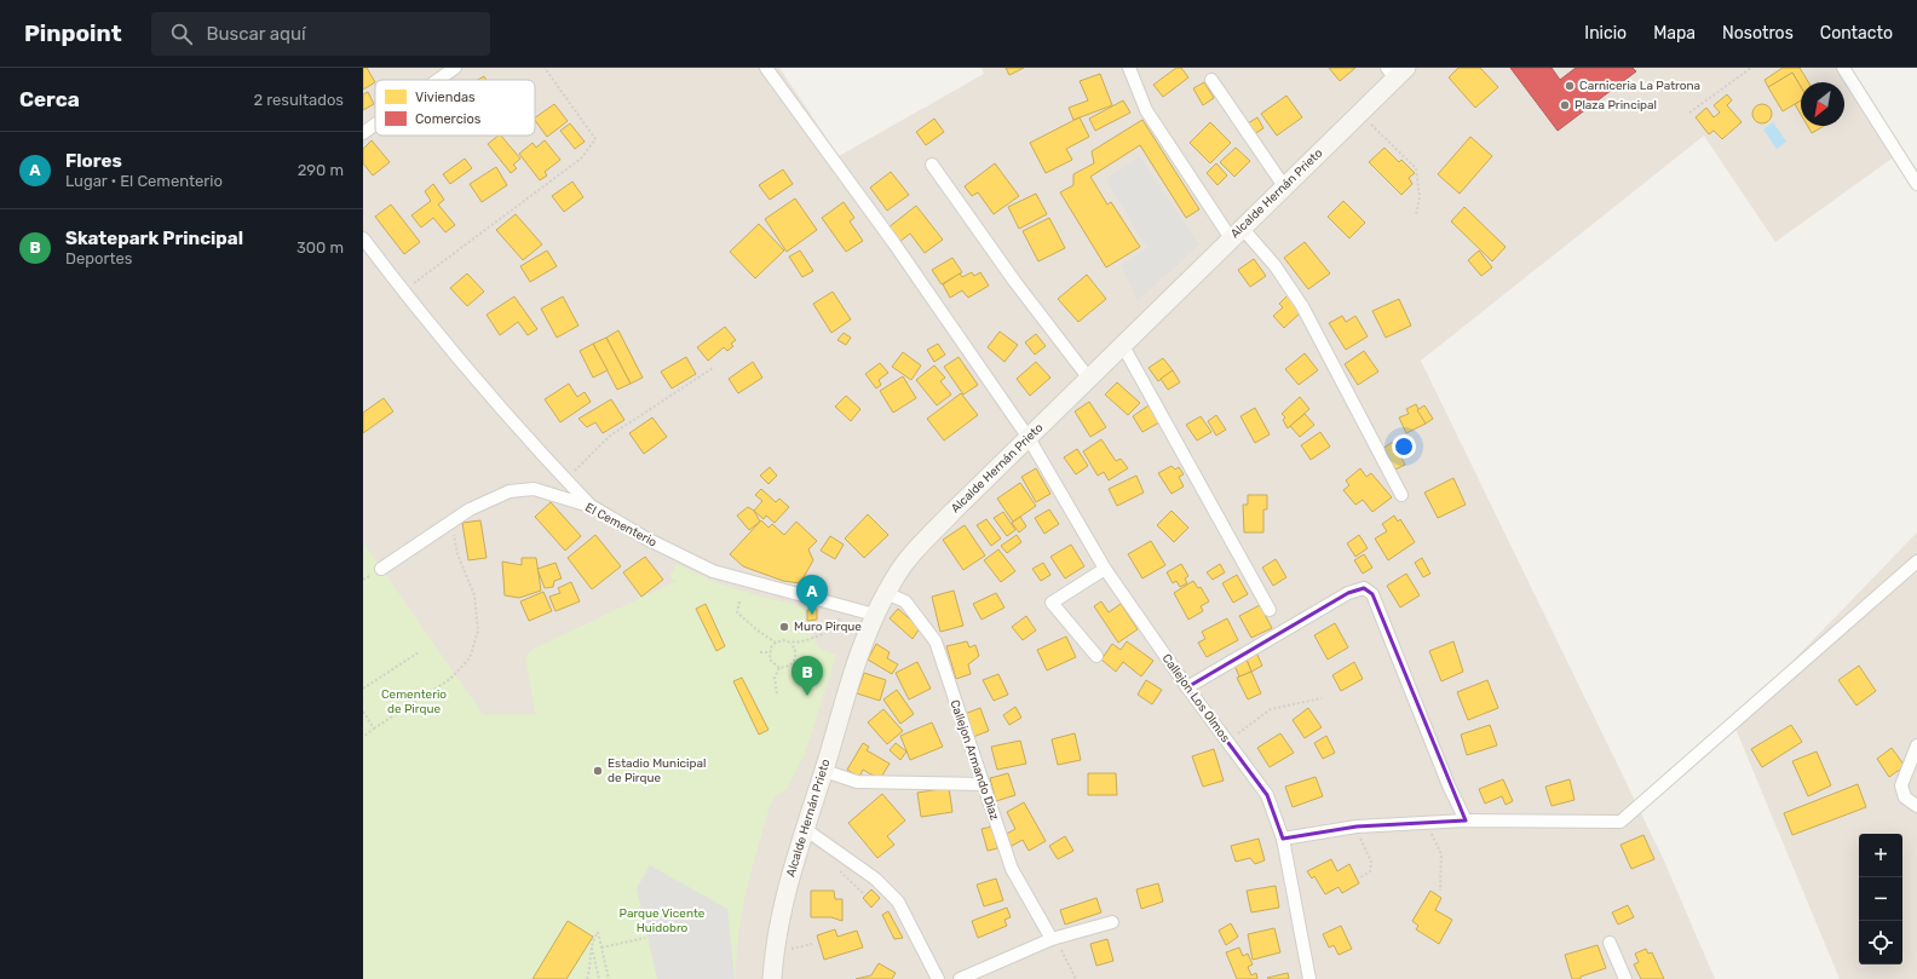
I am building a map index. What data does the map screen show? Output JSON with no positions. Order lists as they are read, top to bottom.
{
  "streets": {
    "main road": ["Alcalde Hernán Prieto"],
    "street": ["El Cementerio", "Callejon Los Olmos", "Callejon Armando Diaz"]
  },
  "crossings": [
    ["Alcalde Hernán Prieto", "El Cementerio"],
    ["Alcalde Hernán Prieto", "Callejon Los Olmos"],
    ["Alcalde Hernán Prieto", "Callejon Armando Diaz"]
  ],
  "parks": ["Cementerio de Pirque", "Parque Vicente Huidobro"],
  "places": [
    "Carniceria La Patrona",
    "Plaza Principal",
    "Muro Pirque",
    "Estadio Municipal de Pirque"
  ],
  "legend": ["Viviendas", "Comercios"],
  "north": "bottom left",
  "page": {
    "header": "Pinpoint",
    "search": "Buscar aquí",
    "nav": [
      "Inicio",
      "Mapa",
      "Nosotros",
      "Contacto"
    ],
    "heading": ["Cerca", "2 resultados"],
    "list": [
      {
        "mark": "A",
        "name": "Flores",
        "note": "Lugar · El Cementerio",
        "value": "290 m"
      },
      {
        "mark": "B",
        "name": "Skatepark Principal",
        "note": "Deportes",
        "value": "300 m"
      }
    ],
    "pins": ["A", "B"],
    "map_buttons": ["+", "−"]
  }
}
